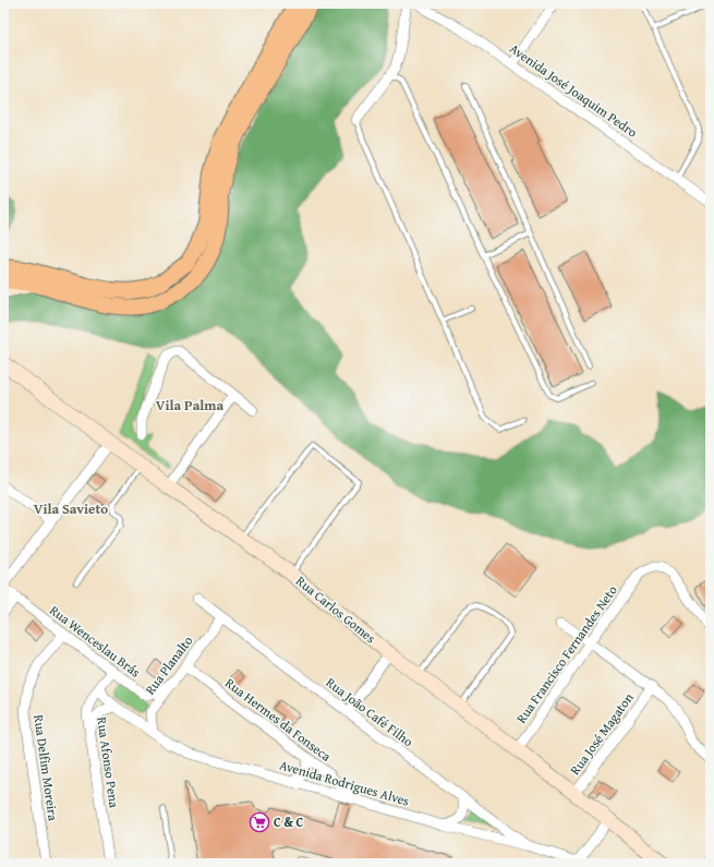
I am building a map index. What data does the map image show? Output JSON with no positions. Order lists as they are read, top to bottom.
{
  "streets": {
    "main road": ["Rua Carlos Gomes"],
    "street": [
      "Avenida José Joaquim Pedro",
      "Rua Wenceslau Brás",
      "Rua Francisco Fernandes Neto",
      "Rua Planalto",
      "Rua João Café Filho",
      "Rua Hermes da Fonseca",
      "Rua José Magaton",
      "Rua Afonso Pena",
      "Rua Delfim Moreira",
      "Avenida Rodrigues Alves"
    ]
  },
  "crossings": [
    ["Rua Carlos Gomes", "Rua Francisco Fernandes Neto"],
    ["Rua Carlos Gomes", "Rua José Magaton"],
    ["Rua Wenceslau Brás", "Rua Planalto"],
    ["Rua Wenceslau Brás", "Rua Afonso Pena"],
    ["Rua Wenceslau Brás", "Rua Delfim Moreira"],
    ["Rua Planalto", "Rua João Café Filho"],
    ["Rua Planalto", "Rua Hermes da Fonseca"],
    ["Rua Planalto", "Avenida Rodrigues Alves"],
    ["Rua João Café Filho", "Avenida Rodrigues Alves"],
    ["Rua Hermes da Fonseca", "Avenida Rodrigues Alves"],
    ["Rua Afonso Pena", "Avenida Rodrigues Alves"]
  ],
  "districts": ["Vila Palma", "Vila Savieto"],
  "places": {
    "supermarket": ["C & C"]
  }
}
